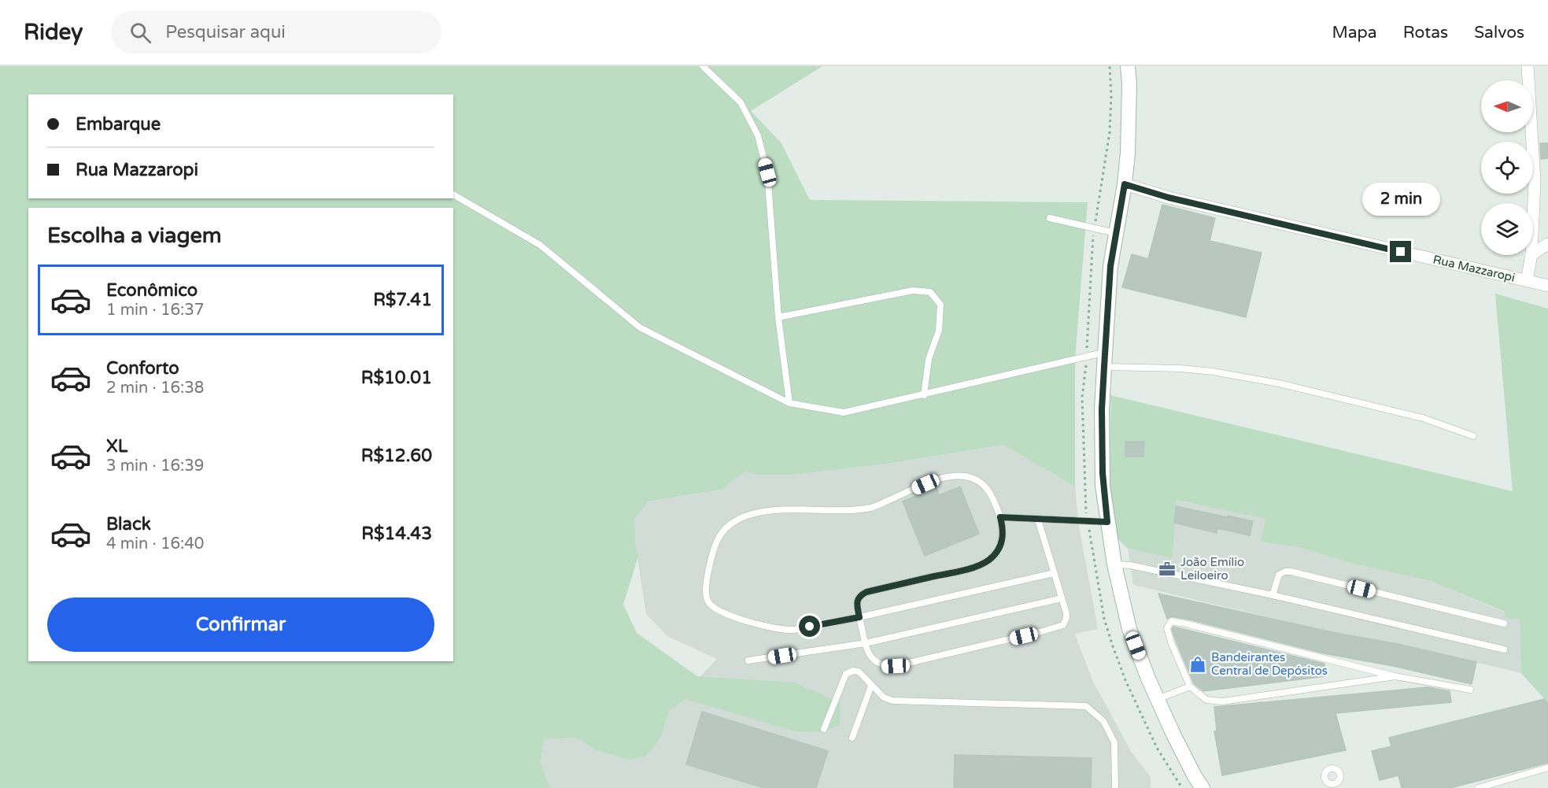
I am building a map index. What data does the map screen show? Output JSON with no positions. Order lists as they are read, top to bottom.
{
  "streets": {
    "street": ["Rua Mazzaropi"]
  },
  "places": {
    "office": ["João Emílio Leiloeiro"],
    "shop": ["Bandeirantes Central de Depósitos"]
  },
  "north": "left",
  "page": {
    "header": "Ridey",
    "search": "Pesquisar aqui",
    "nav": ["Mapa", "Rotas", "Salvos"],
    "banner": ["Embarque", "Rua Mazzaropi"],
    "bubble": "2 min",
    "heading": "Escolha a viagem",
    "list": [
      {
        "name": "Econômico",
        "note": "1 min · 16:37",
        "value": "R$7.41"
      },
      {
        "name": "Conforto",
        "note": "2 min · 16:38",
        "value": "R$10.01"
      },
      {
        "name": "XL",
        "note": "3 min · 16:39",
        "value": "R$12.60"
      },
      {
        "name": "Black",
        "note": "4 min · 16:40",
        "value": "R$14.43"
      }
    ],
    "buttons": "Confirmar"
  }
}
